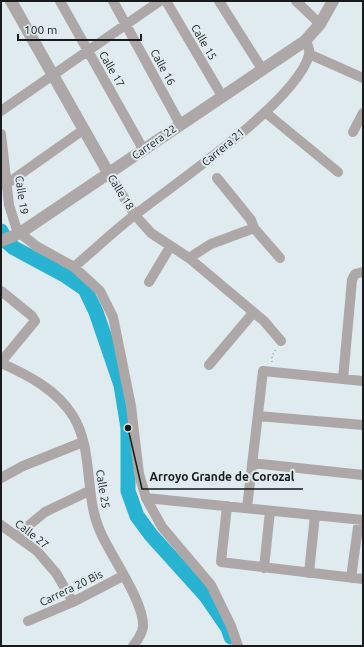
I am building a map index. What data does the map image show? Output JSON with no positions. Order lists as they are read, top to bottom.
{
  "streets": {
    "street": [
      "Calle 15",
      "Calle 16",
      "Calle 17",
      "Carrera 22",
      "Carrera 21",
      "Calle 18",
      "Calle 19",
      "Calle 25",
      "Calle 27",
      "Carrera 20 Bis"
    ]
  },
  "crossings": [
    ["Calle 15", "Carrera 22"],
    ["Calle 16", "Carrera 22"],
    ["Calle 17", "Carrera 22"],
    ["Carrera 22", "Calle 18"],
    ["Carrera 22", "Calle 19"],
    ["Carrera 21", "Calle 18"],
    ["Calle 25", "Carrera 20 Bis"],
    ["Calle 27", "Carrera 20 Bis"]
  ],
  "places": ["Arroyo Grande de Corozal"],
  "scale_bar": "100 m"
}
